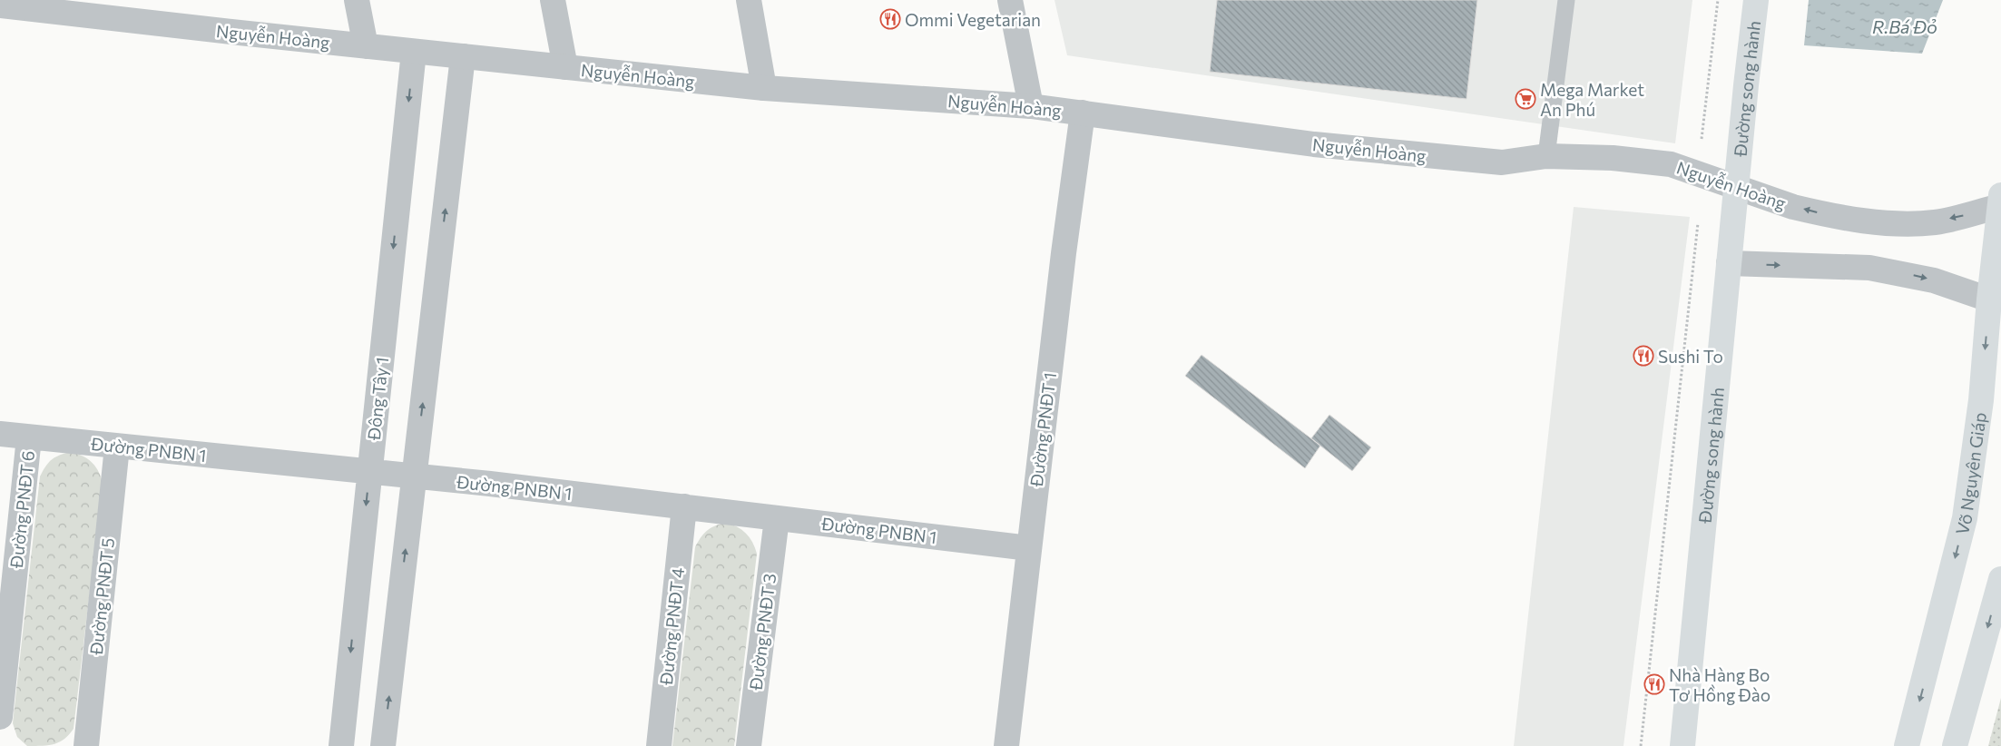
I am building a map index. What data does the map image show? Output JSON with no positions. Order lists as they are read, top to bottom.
{
  "streets": {
    "main road": ["Đường song hành", "Võ Nguyên Giáp"],
    "street": [
      "Nguyễn Hoàng",
      "Đông Tây 1",
      "Đường PNĐT 1",
      "Đường PNBN 1",
      "Đường PNĐT 6",
      "Đường PNĐT 5",
      "Đường PNĐT 4",
      "Đường PNĐT 3"
    ]
  },
  "crossings": [
    ["Nguyễn Hoàng", "Đường song hành"],
    ["Nguyễn Hoàng", "Đông Tây 1"],
    ["Nguyễn Hoàng", "Đường PNĐT 1"],
    ["Nguyễn Hoàng", "Võ Nguyên Giáp"],
    ["Đông Tây 1", "Đường PNBN 1"],
    ["Đường PNĐT 1", "Đường PNBN 1"],
    ["Đường PNBN 1", "Đường PNĐT 6"],
    ["Đường PNBN 1", "Đường PNĐT 5"],
    ["Đường PNBN 1", "Đường PNĐT 4"],
    ["Đường PNBN 1", "Đường PNĐT 3"]
  ],
  "water": ["R.Bá Đỏ"],
  "places": {
    "restaurant": ["Ommi Vegetarian", "Sushi To", "Nhà Hàng Bo Tơ Hồng Đào"],
    "supermarket": ["Mega Market An Phú"]
  }
}
